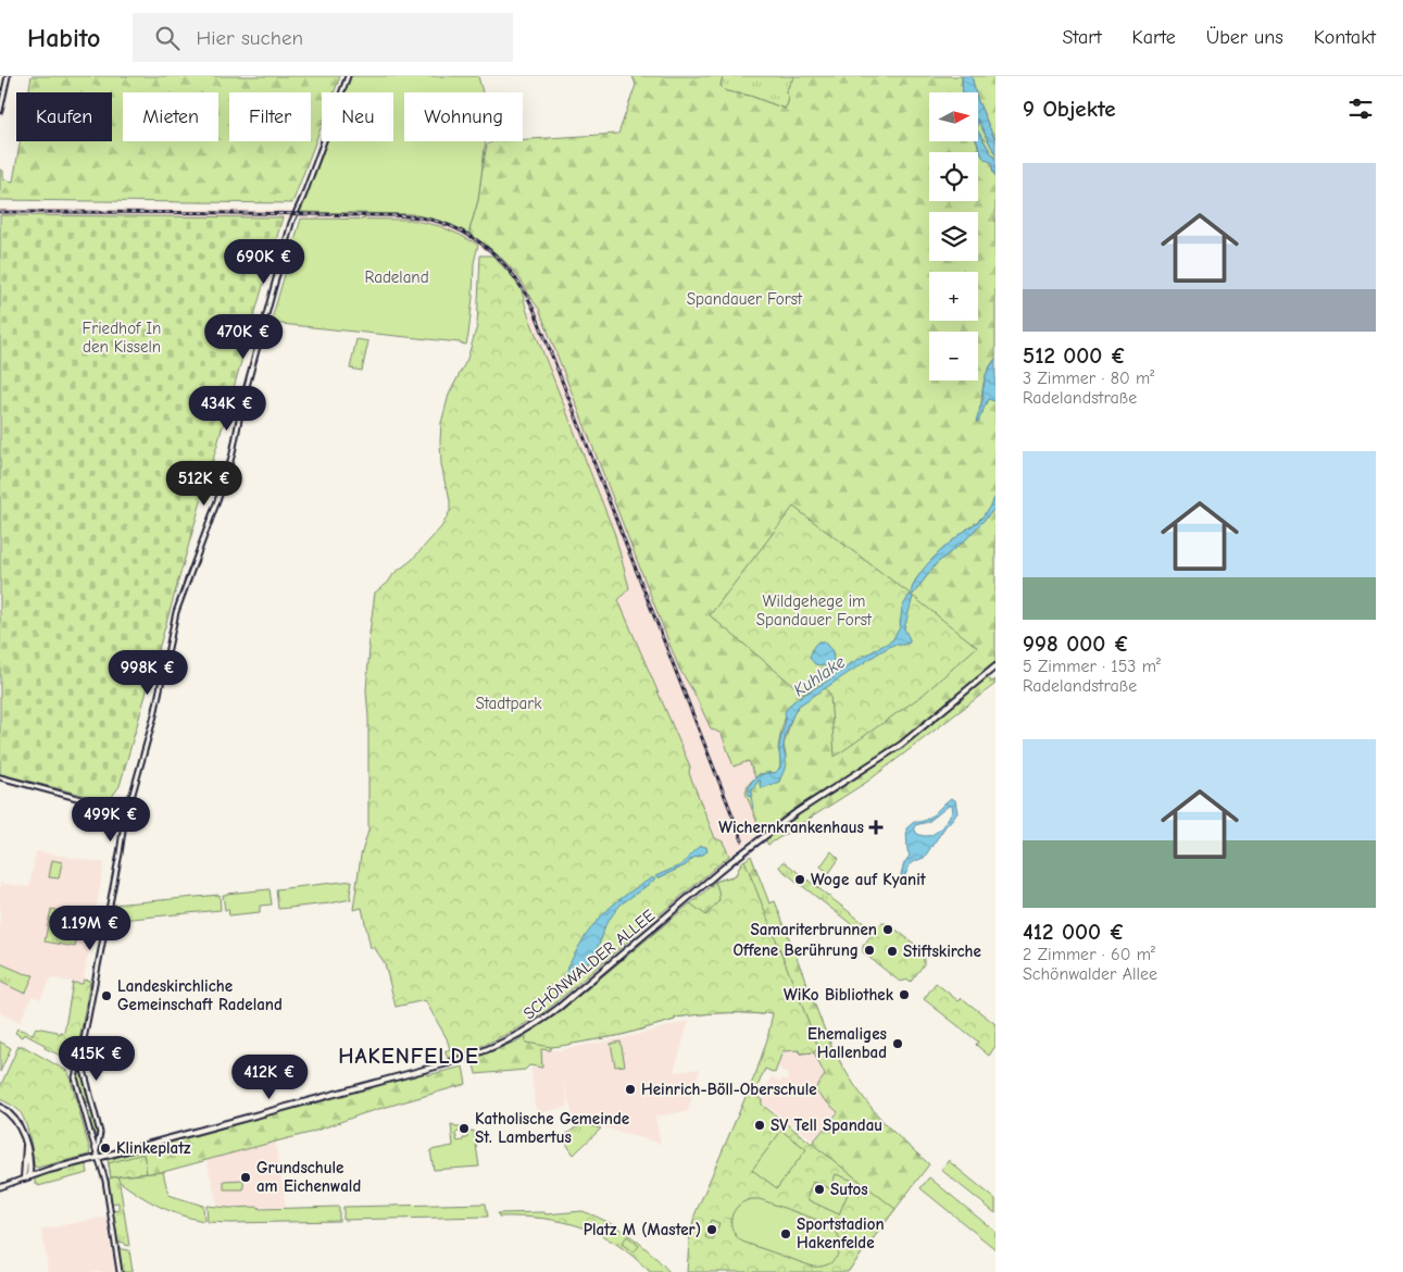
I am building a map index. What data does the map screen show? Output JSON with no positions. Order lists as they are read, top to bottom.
{
  "streets": {
    "main road": ["SCHÖNWALDER ALLEE"]
  },
  "districts": ["HAKENFELDE"],
  "water": ["Kuhlake"],
  "parks": [
    "Radeland",
    "Spandauer Forst",
    "Friedhof In den Kisseln",
    "Wildgehege im Spandauer Forst",
    "Stadtpark"
  ],
  "places": {
    "health": ["Wichernkrankenhaus"],
    "other": [
      "Woge auf Kyanit",
      "Samariterbrunnen",
      "Offene Berührung",
      "Stiftskirche",
      "WiKo Bibliothek",
      "Landeskirchliche Gemeinschaft Radeland",
      "Ehemaliges Hallenbad",
      "Heinrich-Böll-Oberschule",
      "SV Tell Spandau",
      "Katholische Gemeinde St. Lambertus",
      "Klinkeplatz",
      "Grundschule am Eichenwald",
      "Sutos",
      "Platz M (Master)",
      "Sportstadion Hakenfelde"
    ]
  },
  "north": "right",
  "page": {
    "header": "Habito",
    "search": "Hier suchen",
    "nav": [
      "Start",
      "Karte",
      "Über uns",
      "Kontakt"
    ],
    "heading": "9 Objekte",
    "map_buttons": ["+", "−"],
    "chip": [
      "Kaufen",
      "Mieten",
      "Filter",
      "Neu",
      "Wohnung"
    ],
    "list": [
      {
        "name": "512 000 €",
        "note": "3 Zimmer · 80 m² · Radelandstraße"
      },
      {
        "name": "998 000 €",
        "note": "5 Zimmer · 153 m² · Radelandstraße"
      },
      {
        "name": "412 000 €",
        "note": "2 Zimmer · 60 m² · Schönwalder Allee"
      }
    ],
    "price": [
      "690K €",
      "470K €",
      "434K €",
      "512K €",
      "998K €",
      "499K €",
      "1.19M €",
      "415K €",
      "412K €"
    ]
  }
}
